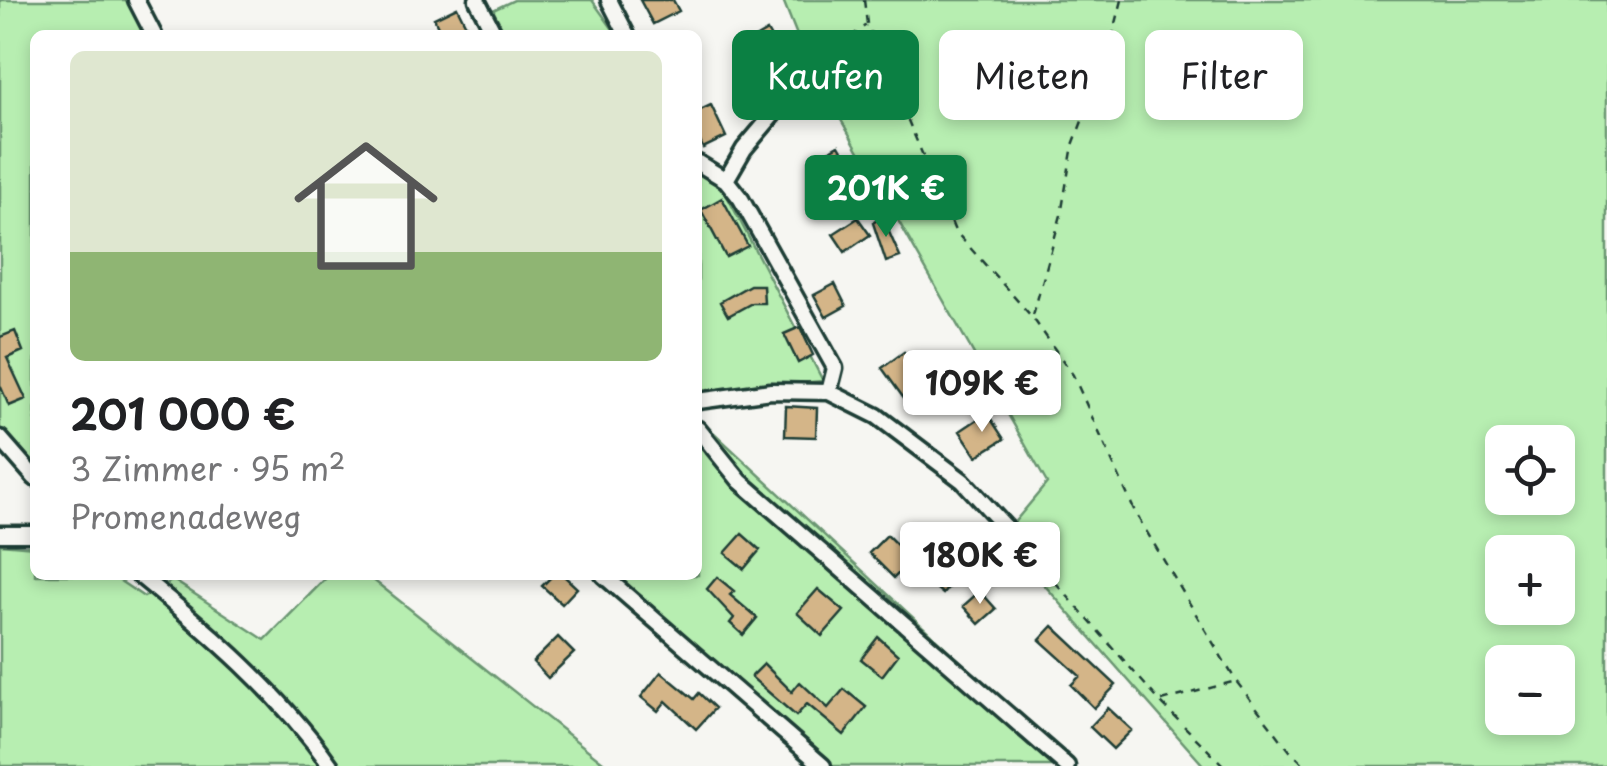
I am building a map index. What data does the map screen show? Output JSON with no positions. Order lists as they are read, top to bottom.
{
  "page": {
    "chip": ["Kaufen", "Mieten", "Filter"],
    "list": [
      {
        "name": "201 000 €",
        "note": "3 Zimmer · 95 m² · Promenadeweg"
      }
    ],
    "price": ["201K €", "109K €", "180K €"],
    "map_buttons": ["+", "−"]
  }
}
